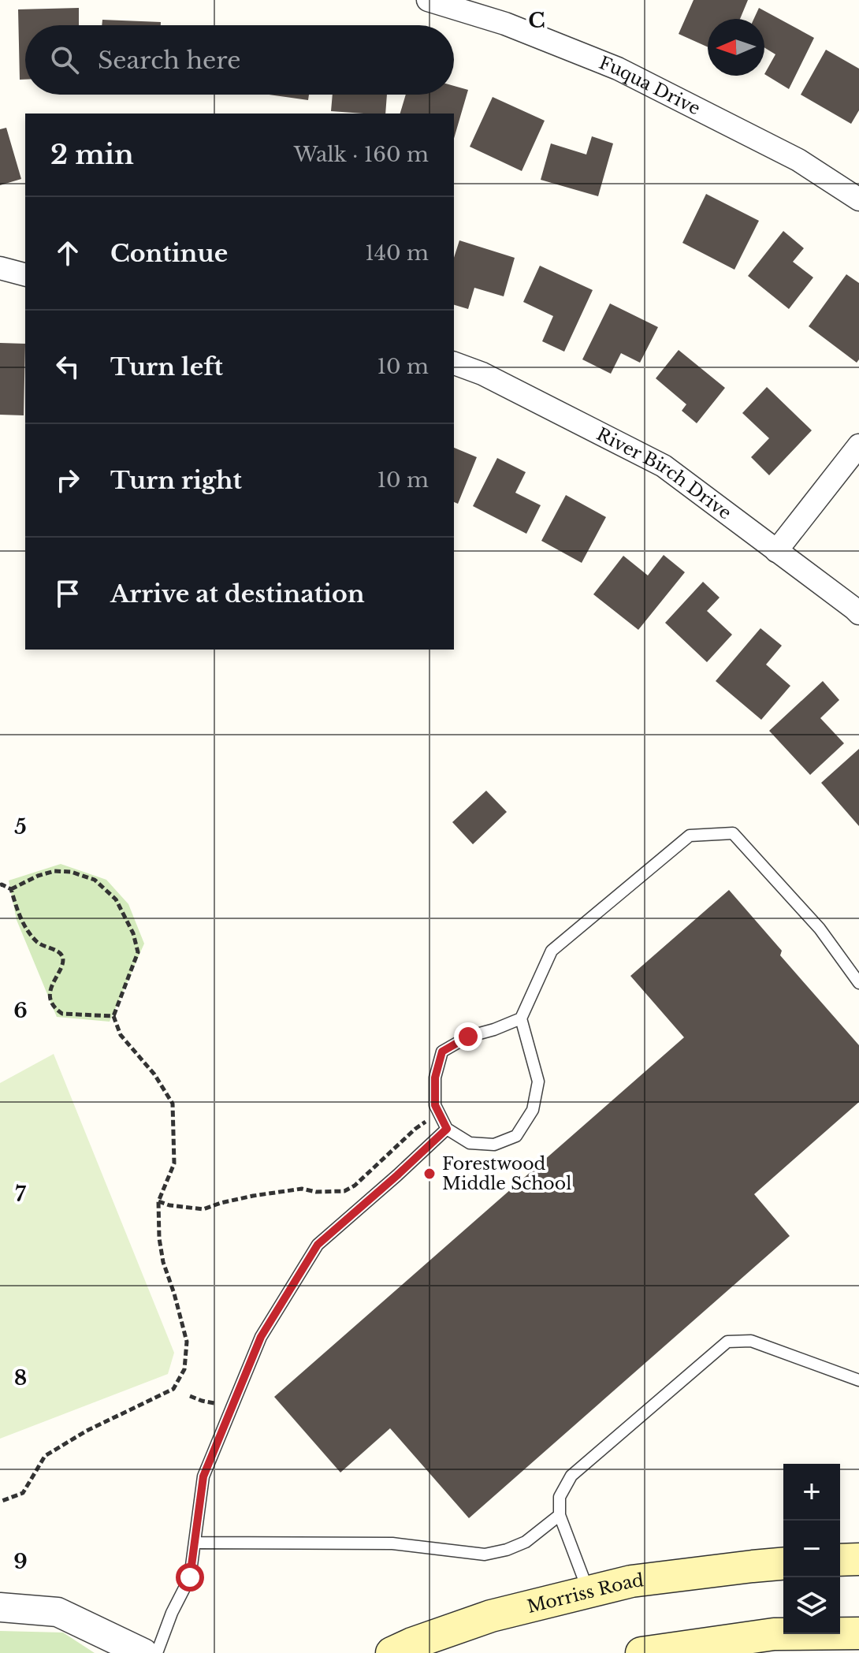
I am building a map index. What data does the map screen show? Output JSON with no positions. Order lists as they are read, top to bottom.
{
  "streets": {
    "main road": ["Morriss Road"],
    "street": ["Fuqua Drive", "River Birch Drive"]
  },
  "places": ["Forestwood Middle School"],
  "north": "left",
  "page": {
    "search": "Search here",
    "heading": ["2 min", "Walk · 160 m"],
    "list": [
      ["Continue", "140 m"],
      ["Turn left", "10 m"],
      ["Turn right", "10 m"],
      "Arrive at destination"
    ],
    "map_buttons": ["+", "−"]
  },
  "grid": {
    "columns": ["C"],
    "rows": [
      "5",
      "6",
      "7",
      "8",
      "9"
    ]
  }
}
